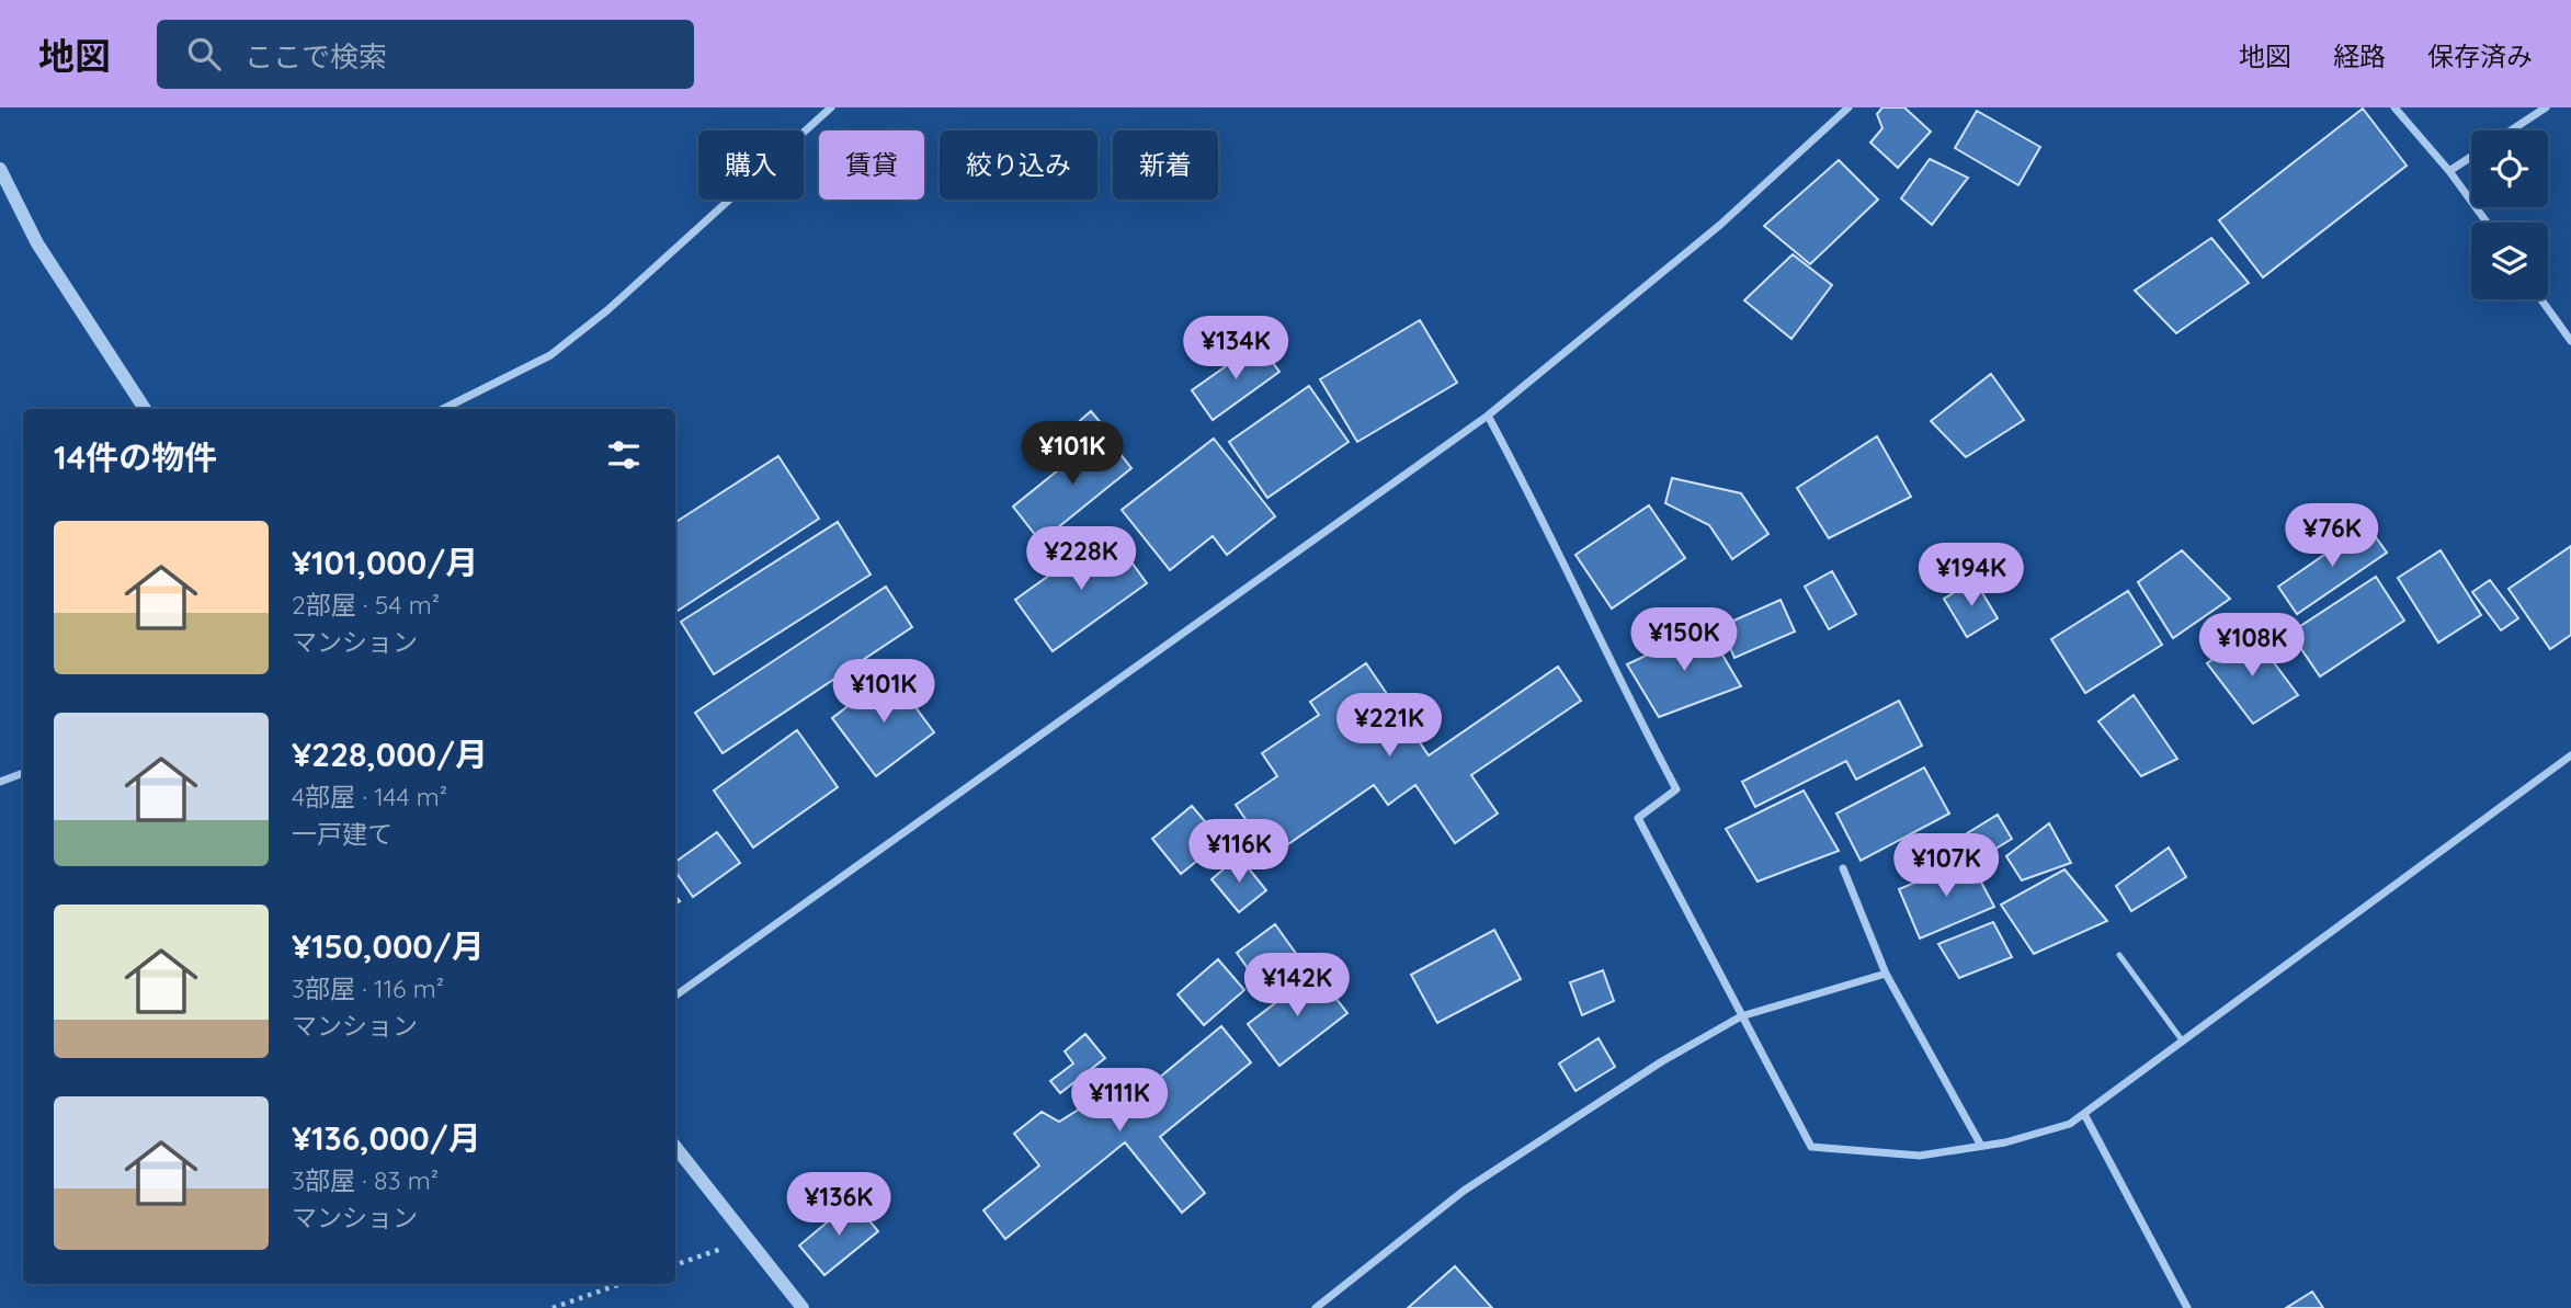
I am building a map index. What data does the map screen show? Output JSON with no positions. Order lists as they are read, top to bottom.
{
  "page": {
    "header": "地図",
    "search": "ここで検索",
    "nav": ["地図", "経路", "保存済み"],
    "chip": [
      "購入",
      "賃貸",
      "絞り込み",
      "新着"
    ],
    "price": [
      "¥134K",
      "¥101K",
      "¥76K",
      "¥228K",
      "¥194K",
      "¥150K",
      "¥108K",
      "¥101K",
      "¥221K",
      "¥116K",
      "¥107K",
      "¥142K",
      "¥111K",
      "¥136K"
    ],
    "heading": "14件の物件",
    "list": [
      {
        "name": "¥101,000/月",
        "note": "2部屋 · 54 m² · マンション"
      },
      {
        "name": "¥228,000/月",
        "note": "4部屋 · 144 m² · 一戸建て"
      },
      {
        "name": "¥150,000/月",
        "note": "3部屋 · 116 m² · マンション"
      },
      {
        "name": "¥136,000/月",
        "note": "3部屋 · 83 m² · マンション"
      }
    ]
  }
}
